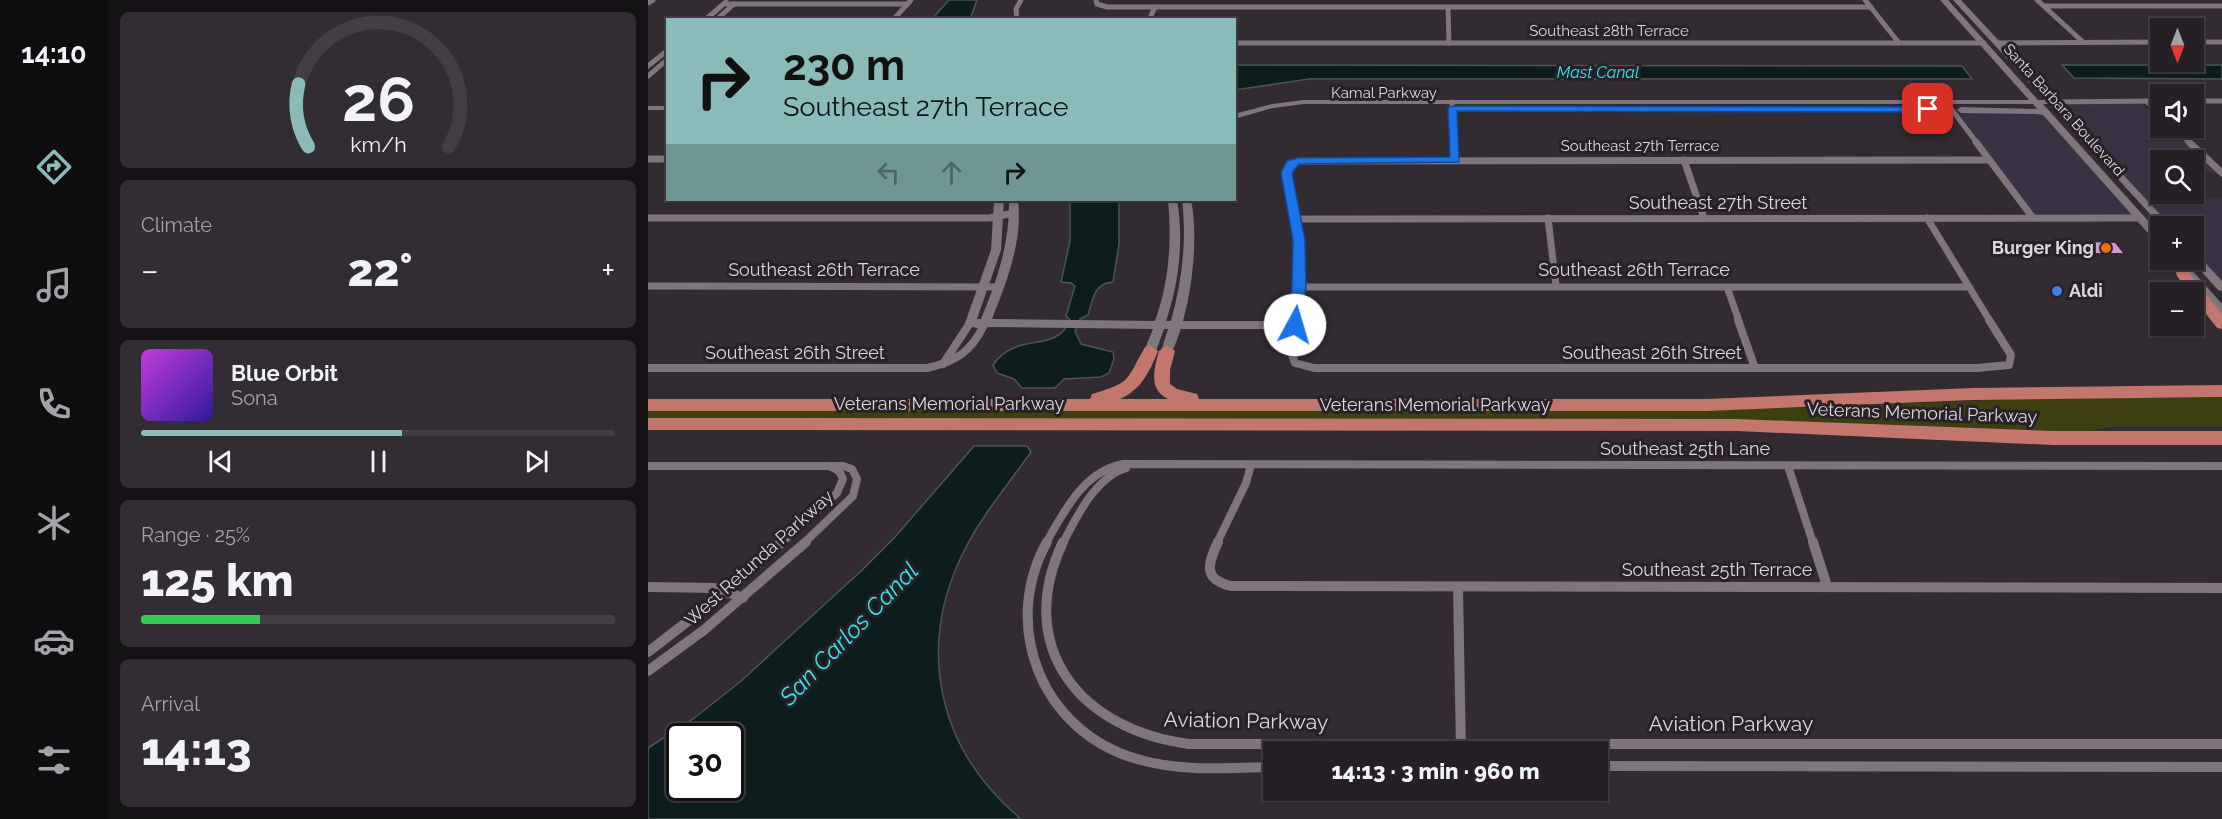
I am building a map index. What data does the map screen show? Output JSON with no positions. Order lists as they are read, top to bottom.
{
  "streets": {
    "highway": ["Veterans Memorial Parkway"],
    "street": [
      "Southeast 28th Terrace",
      "Kamal Parkway",
      "Santa Barbara Boulevard",
      "Southeast 27th Terrace",
      "Southeast 27th Street",
      "Southeast 26th Terrace",
      "Southeast 26th Street",
      "Southeast 25th Lane",
      "West Retunda Parkway",
      "Southeast 25th Terrace",
      "Aviation Parkway"
    ]
  },
  "crossings": [
    ["Southeast 28th Terrace", "Santa Barbara Boulevard"],
    ["Kamal Parkway", "Santa Barbara Boulevard"],
    ["Santa Barbara Boulevard", "Southeast 27th Street"],
    ["Southeast 26th Terrace", "Southeast 26th Street"],
    ["Southeast 25th Lane", "Southeast 25th Terrace"],
    ["Southeast 25th Lane", "Aviation Parkway"]
  ],
  "water": ["Mast Canal", "San Carlos Canal"],
  "places": ["Burger King", "Aldi"],
  "north": "bottom",
  "page": {
    "tabs": "14:10",
    "map_buttons": ["+", "−"],
    "turn": ["230 m", "Southeast 27th Terrace"],
    "tile": [
      "Climate",
      ["Range · 25%", "125 km"],
      ["Arrival", "14:13"]
    ],
    "heat": ["−", "22°", "+"],
    "song": ["Blue Orbit", "Sona"],
    "limit": "30",
    "trip": "14:13 · 3 min · 960 m",
    "gauge": ["26", "km/h"]
  }
}
